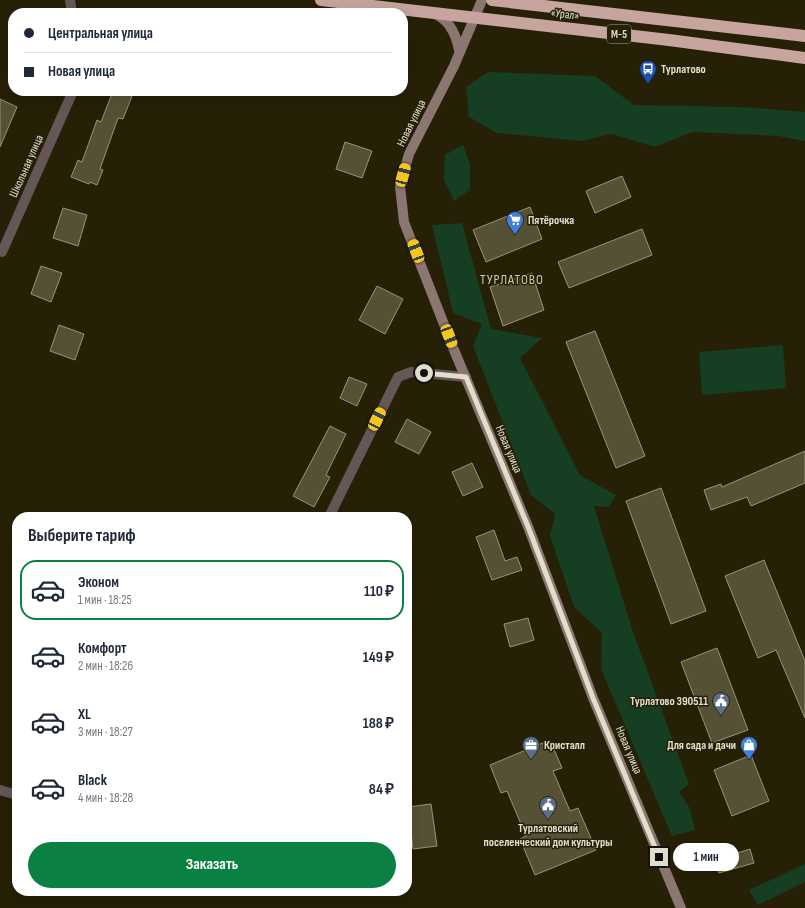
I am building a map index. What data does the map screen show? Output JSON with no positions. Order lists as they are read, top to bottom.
{
  "streets": {
    "highway": ["«Урал»", "М-5"],
    "street": ["Новая улица", "Школьная улица"]
  },
  "crossings": [
    ["«Урал»", "Новая улица"]
  ],
  "districts": ["ТУРЛАТОВО"],
  "places": {
    "bus stop": ["Турлатово"],
    "supermarket": ["Пятёрочка"],
    "public building": ["Турлатово 390511", "Турлатовский поселенческий дом культуры"],
    "office": ["Кристалл"],
    "shop": ["Для сада и дачи"]
  },
  "page": {
    "banner": ["Центральная улица", "Новая улица"],
    "heading": "Выберите тариф",
    "list": [
      {
        "name": "Эконом",
        "note": "1 мин · 18:25",
        "value": "110 ₽"
      },
      {
        "name": "Комфорт",
        "note": "2 мин · 18:26",
        "value": "149 ₽"
      },
      {
        "name": "XL",
        "note": "3 мин · 18:27",
        "value": "188 ₽"
      },
      {
        "name": "Black",
        "note": "4 мин · 18:28",
        "value": "84 ₽"
      }
    ],
    "buttons": "Заказать",
    "bubble": "1 мин"
  }
}
